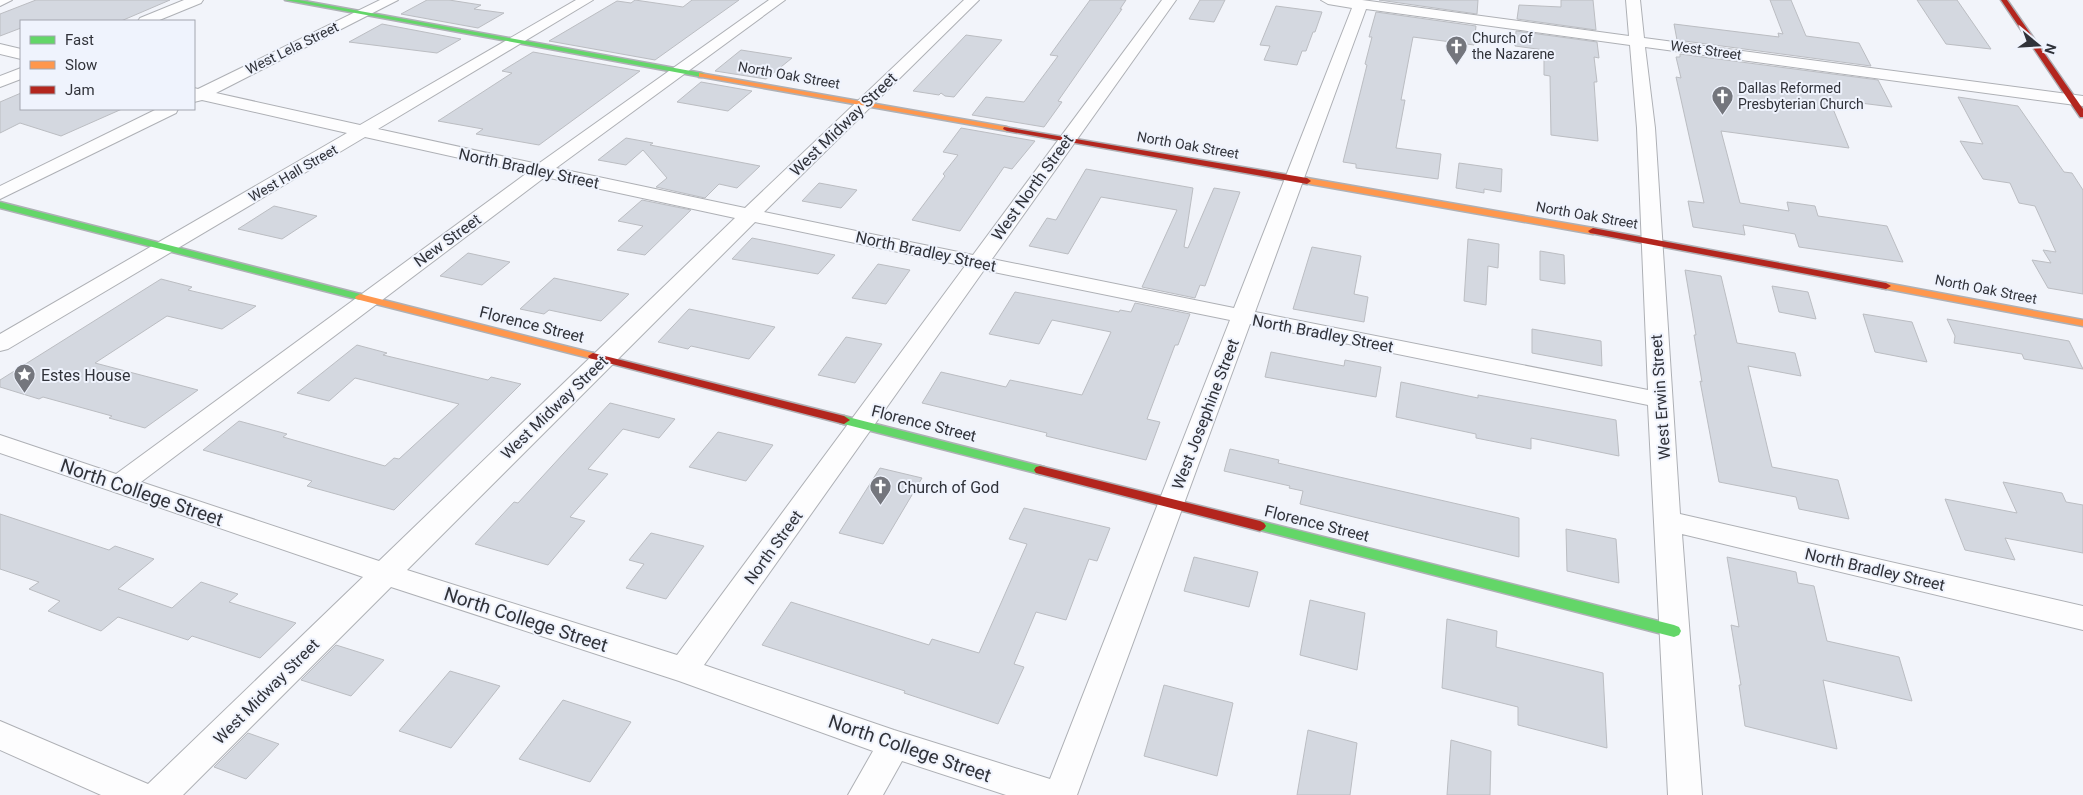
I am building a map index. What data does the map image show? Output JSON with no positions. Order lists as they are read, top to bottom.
{
  "streets": {
    "street": [
      "West Lela Street",
      "West Street",
      "North Oak Street",
      "West Midway Street",
      "North Bradley Street",
      "West Hall Street",
      "West North Street",
      "New Street",
      "Florence Street",
      "West Erwin Street",
      "West Josephine Street",
      "North College Street",
      "North Street"
    ]
  },
  "crossings": [
    ["West Lela Street", "North Oak Street"],
    ["West Lela Street", "North Bradley Street"],
    ["West Street", "West Erwin Street"],
    ["West Street", "West Josephine Street"],
    ["North Oak Street", "West Midway Street"],
    ["North Oak Street", "West Hall Street"],
    ["North Oak Street", "West North Street"],
    ["North Oak Street", "New Street"],
    ["North Oak Street", "West Erwin Street"],
    ["North Oak Street", "West Josephine Street"],
    ["West Midway Street", "North Bradley Street"],
    ["West Midway Street", "Florence Street"],
    ["West Midway Street", "North College Street"],
    ["North Bradley Street", "West Hall Street"],
    ["North Bradley Street", "West North Street"],
    ["North Bradley Street", "New Street"],
    ["North Bradley Street", "West Erwin Street"],
    ["North Bradley Street", "West Josephine Street"],
    ["West Hall Street", "Florence Street"],
    ["West North Street", "Florence Street"],
    ["West North Street", "North Street"],
    ["New Street", "Florence Street"],
    ["New Street", "North College Street"],
    ["Florence Street", "West Erwin Street"],
    ["Florence Street", "West Josephine Street"],
    ["Florence Street", "North Street"],
    ["North College Street", "North Street"]
  ],
  "places": {
    "church": ["Church of the Nazarene", "Dallas Reformed Presbyterian Church", "Church of God"],
    "place": ["Estes House"]
  },
  "legend": ["Fast", "Slow", "Jam"],
  "north": "right"
}
